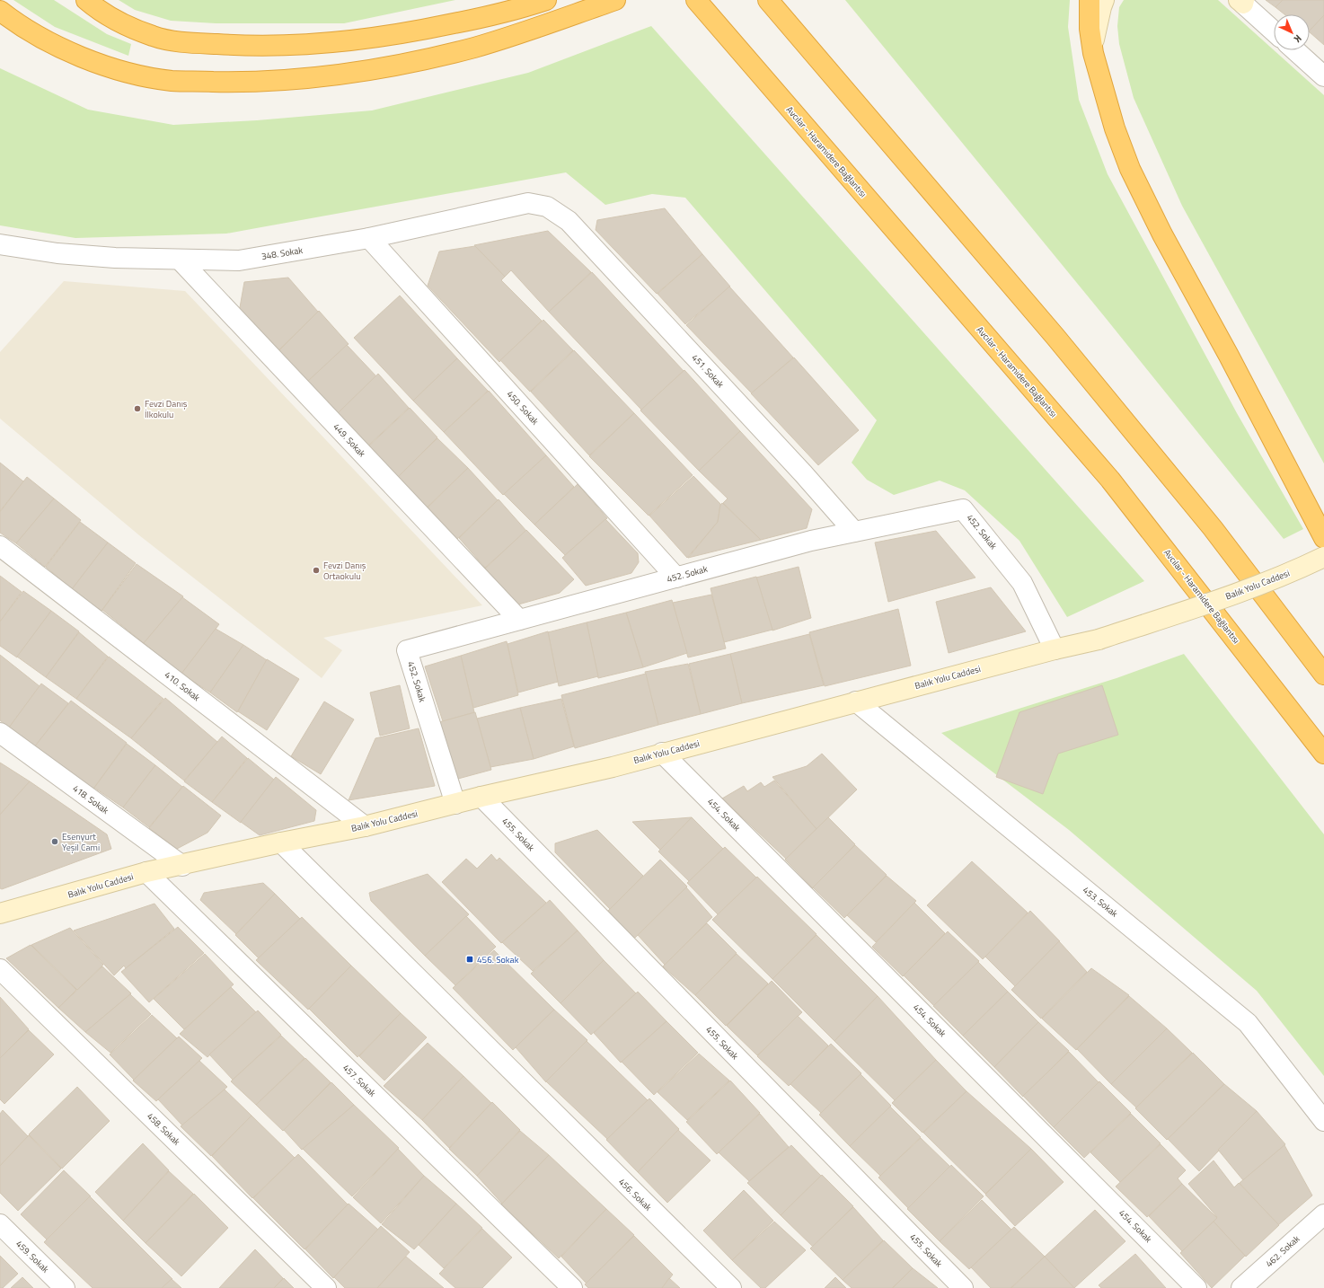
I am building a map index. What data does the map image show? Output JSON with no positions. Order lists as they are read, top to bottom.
{
  "streets": {
    "highway": ["Avcılar - Haramidere Bağlantısı"],
    "main road": ["Balık Yolu Caddesi"],
    "street": [
      "348. Sokak",
      "451. Sokak",
      "450. Sokak",
      "449. Sokak",
      "452. Sokak",
      "410. Sokak",
      "418. Sokak",
      "454. Sokak",
      "455. Sokak",
      "453. Sokak",
      "457. Sokak",
      "458. Sokak",
      "456. Sokak",
      "462. Sokak",
      "459. Sokak"
    ]
  },
  "crossings": [
    ["348. Sokak", "451. Sokak"],
    ["348. Sokak", "450. Sokak"],
    ["348. Sokak", "449. Sokak"],
    ["451. Sokak", "452. Sokak"],
    ["450. Sokak", "452. Sokak"],
    ["449. Sokak", "452. Sokak"],
    ["452. Sokak", "Balık Yolu Caddesi"],
    ["Balık Yolu Caddesi", "410. Sokak"],
    ["Balık Yolu Caddesi", "418. Sokak"],
    ["Balık Yolu Caddesi", "454. Sokak"],
    ["Balık Yolu Caddesi", "455. Sokak"],
    ["Balık Yolu Caddesi", "453. Sokak"],
    ["Balık Yolu Caddesi", "457. Sokak"],
    ["Balık Yolu Caddesi", "456. Sokak"]
  ],
  "places": {
    "other": ["Fevzi Danış İlkokulu", "Fevzi Danış Ortaokulu", "Esenyurt Yeşil Cami"],
    "transit": ["456. Sokak"]
  },
  "north": "bottom right"
}
